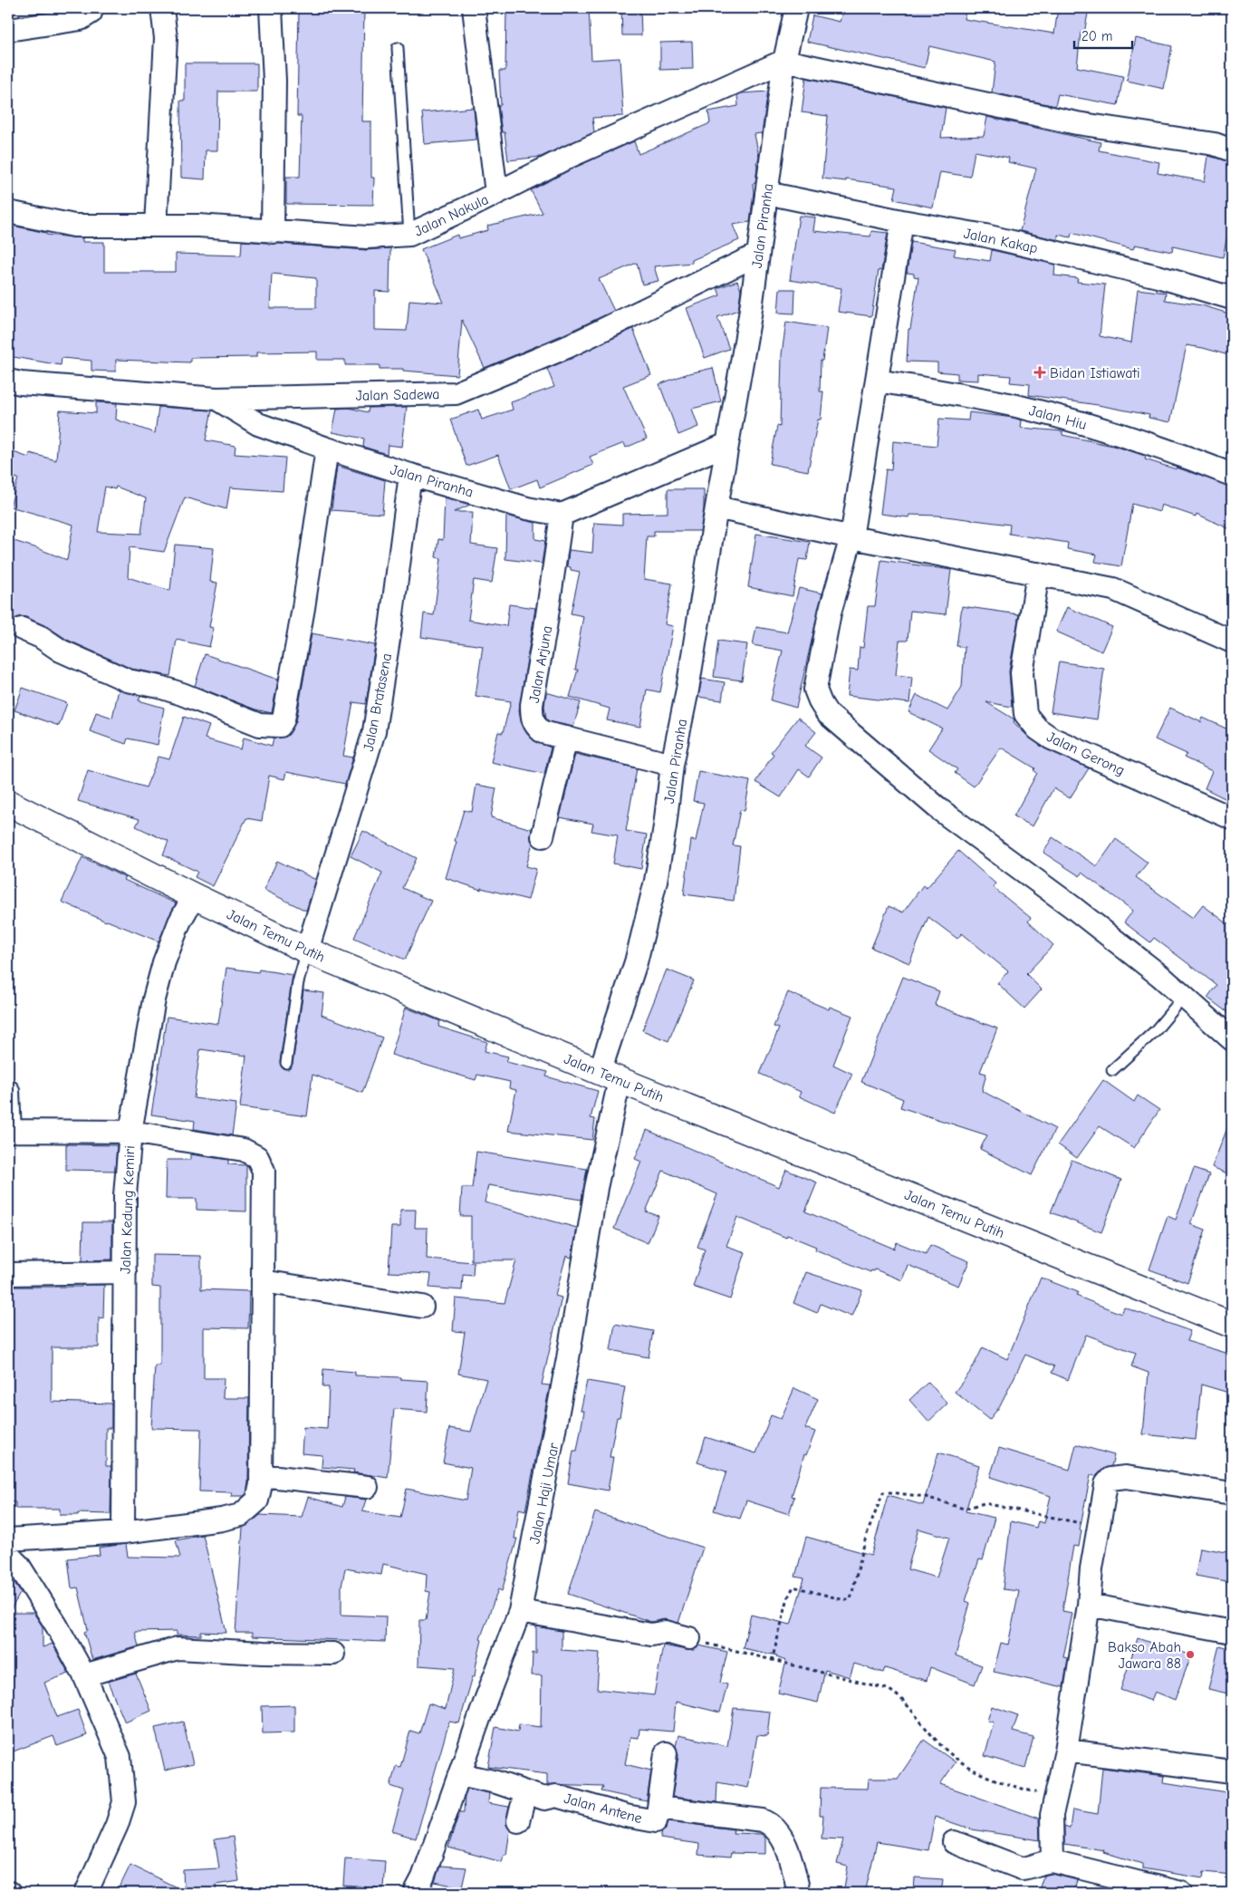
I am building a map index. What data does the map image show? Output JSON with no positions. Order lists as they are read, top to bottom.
{
  "streets": {
    "street": [
      "Jalan Nakula",
      "Jalan Piranha",
      "Jalan Kakap",
      "Jalan Sadewa",
      "Jalan Hiu",
      "Jalan Arjuna",
      "Jalan Bratasena",
      "Jalan Gerong",
      "Jalan Temu Putih",
      "Jalan Kedung Kemiri",
      "Jalan Haji Umar",
      "Jalan Antene"
    ]
  },
  "crossings": [
    ["Jalan Nakula", "Jalan Piranha"],
    ["Jalan Piranha", "Jalan Kakap"],
    ["Jalan Piranha", "Jalan Sadewa"],
    ["Jalan Piranha", "Jalan Arjuna"],
    ["Jalan Piranha", "Jalan Bratasena"],
    ["Jalan Piranha", "Jalan Temu Putih"],
    ["Jalan Piranha", "Jalan Haji Umar"],
    ["Jalan Bratasena", "Jalan Temu Putih"],
    ["Jalan Temu Putih", "Jalan Kedung Kemiri"],
    ["Jalan Temu Putih", "Jalan Haji Umar"],
    ["Jalan Haji Umar", "Jalan Antene"]
  ],
  "places": {
    "health": ["Bidan Istiawati"],
    "other": ["Bakso Abah Jawara 88"]
  },
  "scale_bar": "20 m"
}
